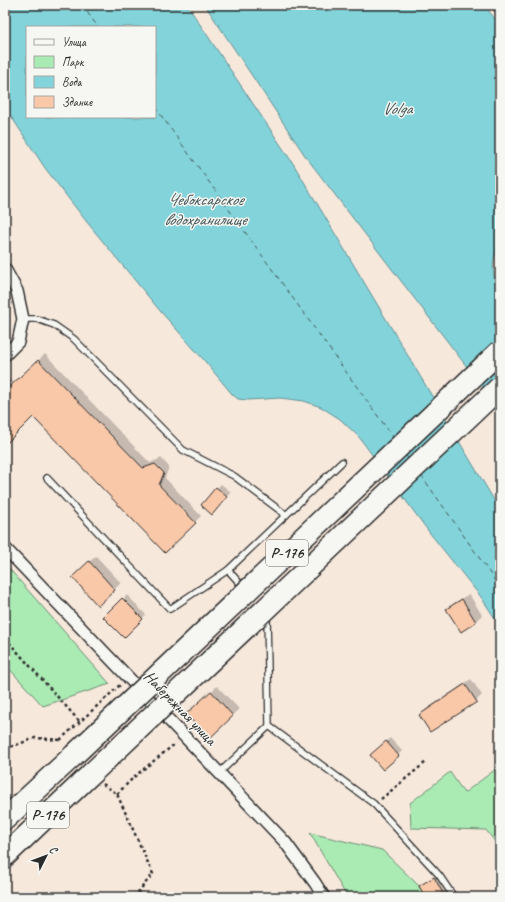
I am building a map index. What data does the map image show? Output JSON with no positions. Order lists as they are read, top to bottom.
{
  "streets": {
    "highway": ["Р-176"],
    "street": ["Набережная улица"]
  },
  "water": ["Volga", "Чебоксарское водохранилище"],
  "legend": [
    "Улица",
    "Парк",
    "Вода",
    "Здание"
  ],
  "north": "top right"
}
